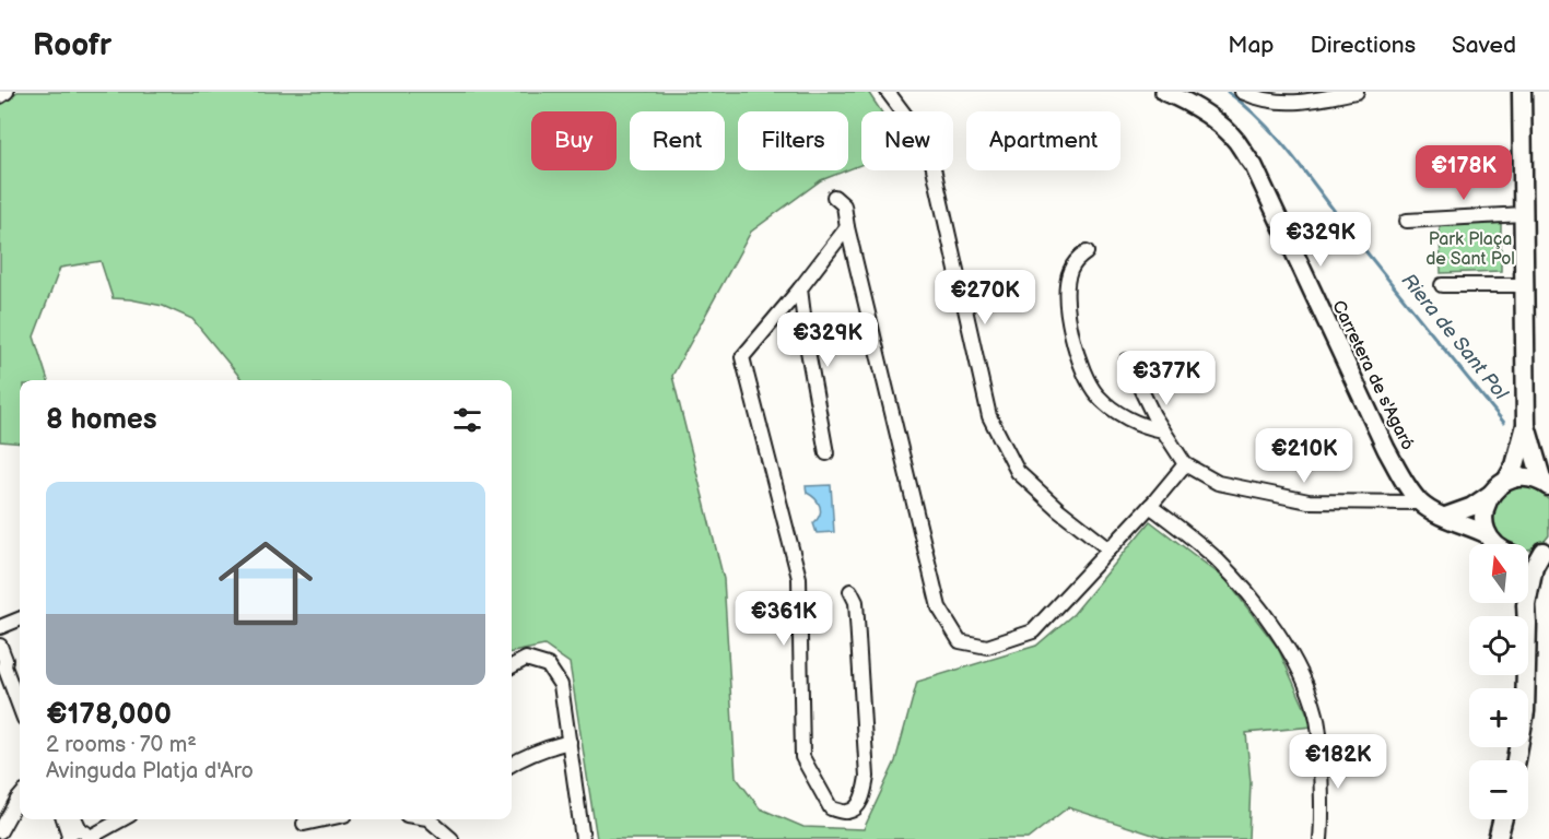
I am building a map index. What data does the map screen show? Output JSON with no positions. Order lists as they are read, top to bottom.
{
  "streets": {
    "street": ["Carretera de s'Agaró"]
  },
  "water": ["Riera de Sant Pol"],
  "parks": ["Park Plaça de Sant Pol"],
  "north": "top",
  "page": {
    "header": "Roofr",
    "nav": ["Map", "Directions", "Saved"],
    "chip": [
      "Buy",
      "Rent",
      "Filters",
      "New",
      "Apartment"
    ],
    "price": [
      "€178K",
      "€329K",
      "€270K",
      "€329K",
      "€377K",
      "€210K",
      "€361K",
      "€182K"
    ],
    "heading": "8 homes",
    "list": [
      {
        "name": "€178,000",
        "note": "2 rooms · 70 m² · Avinguda Platja d'Aro"
      }
    ],
    "map_buttons": ["+", "−"]
  }
}
